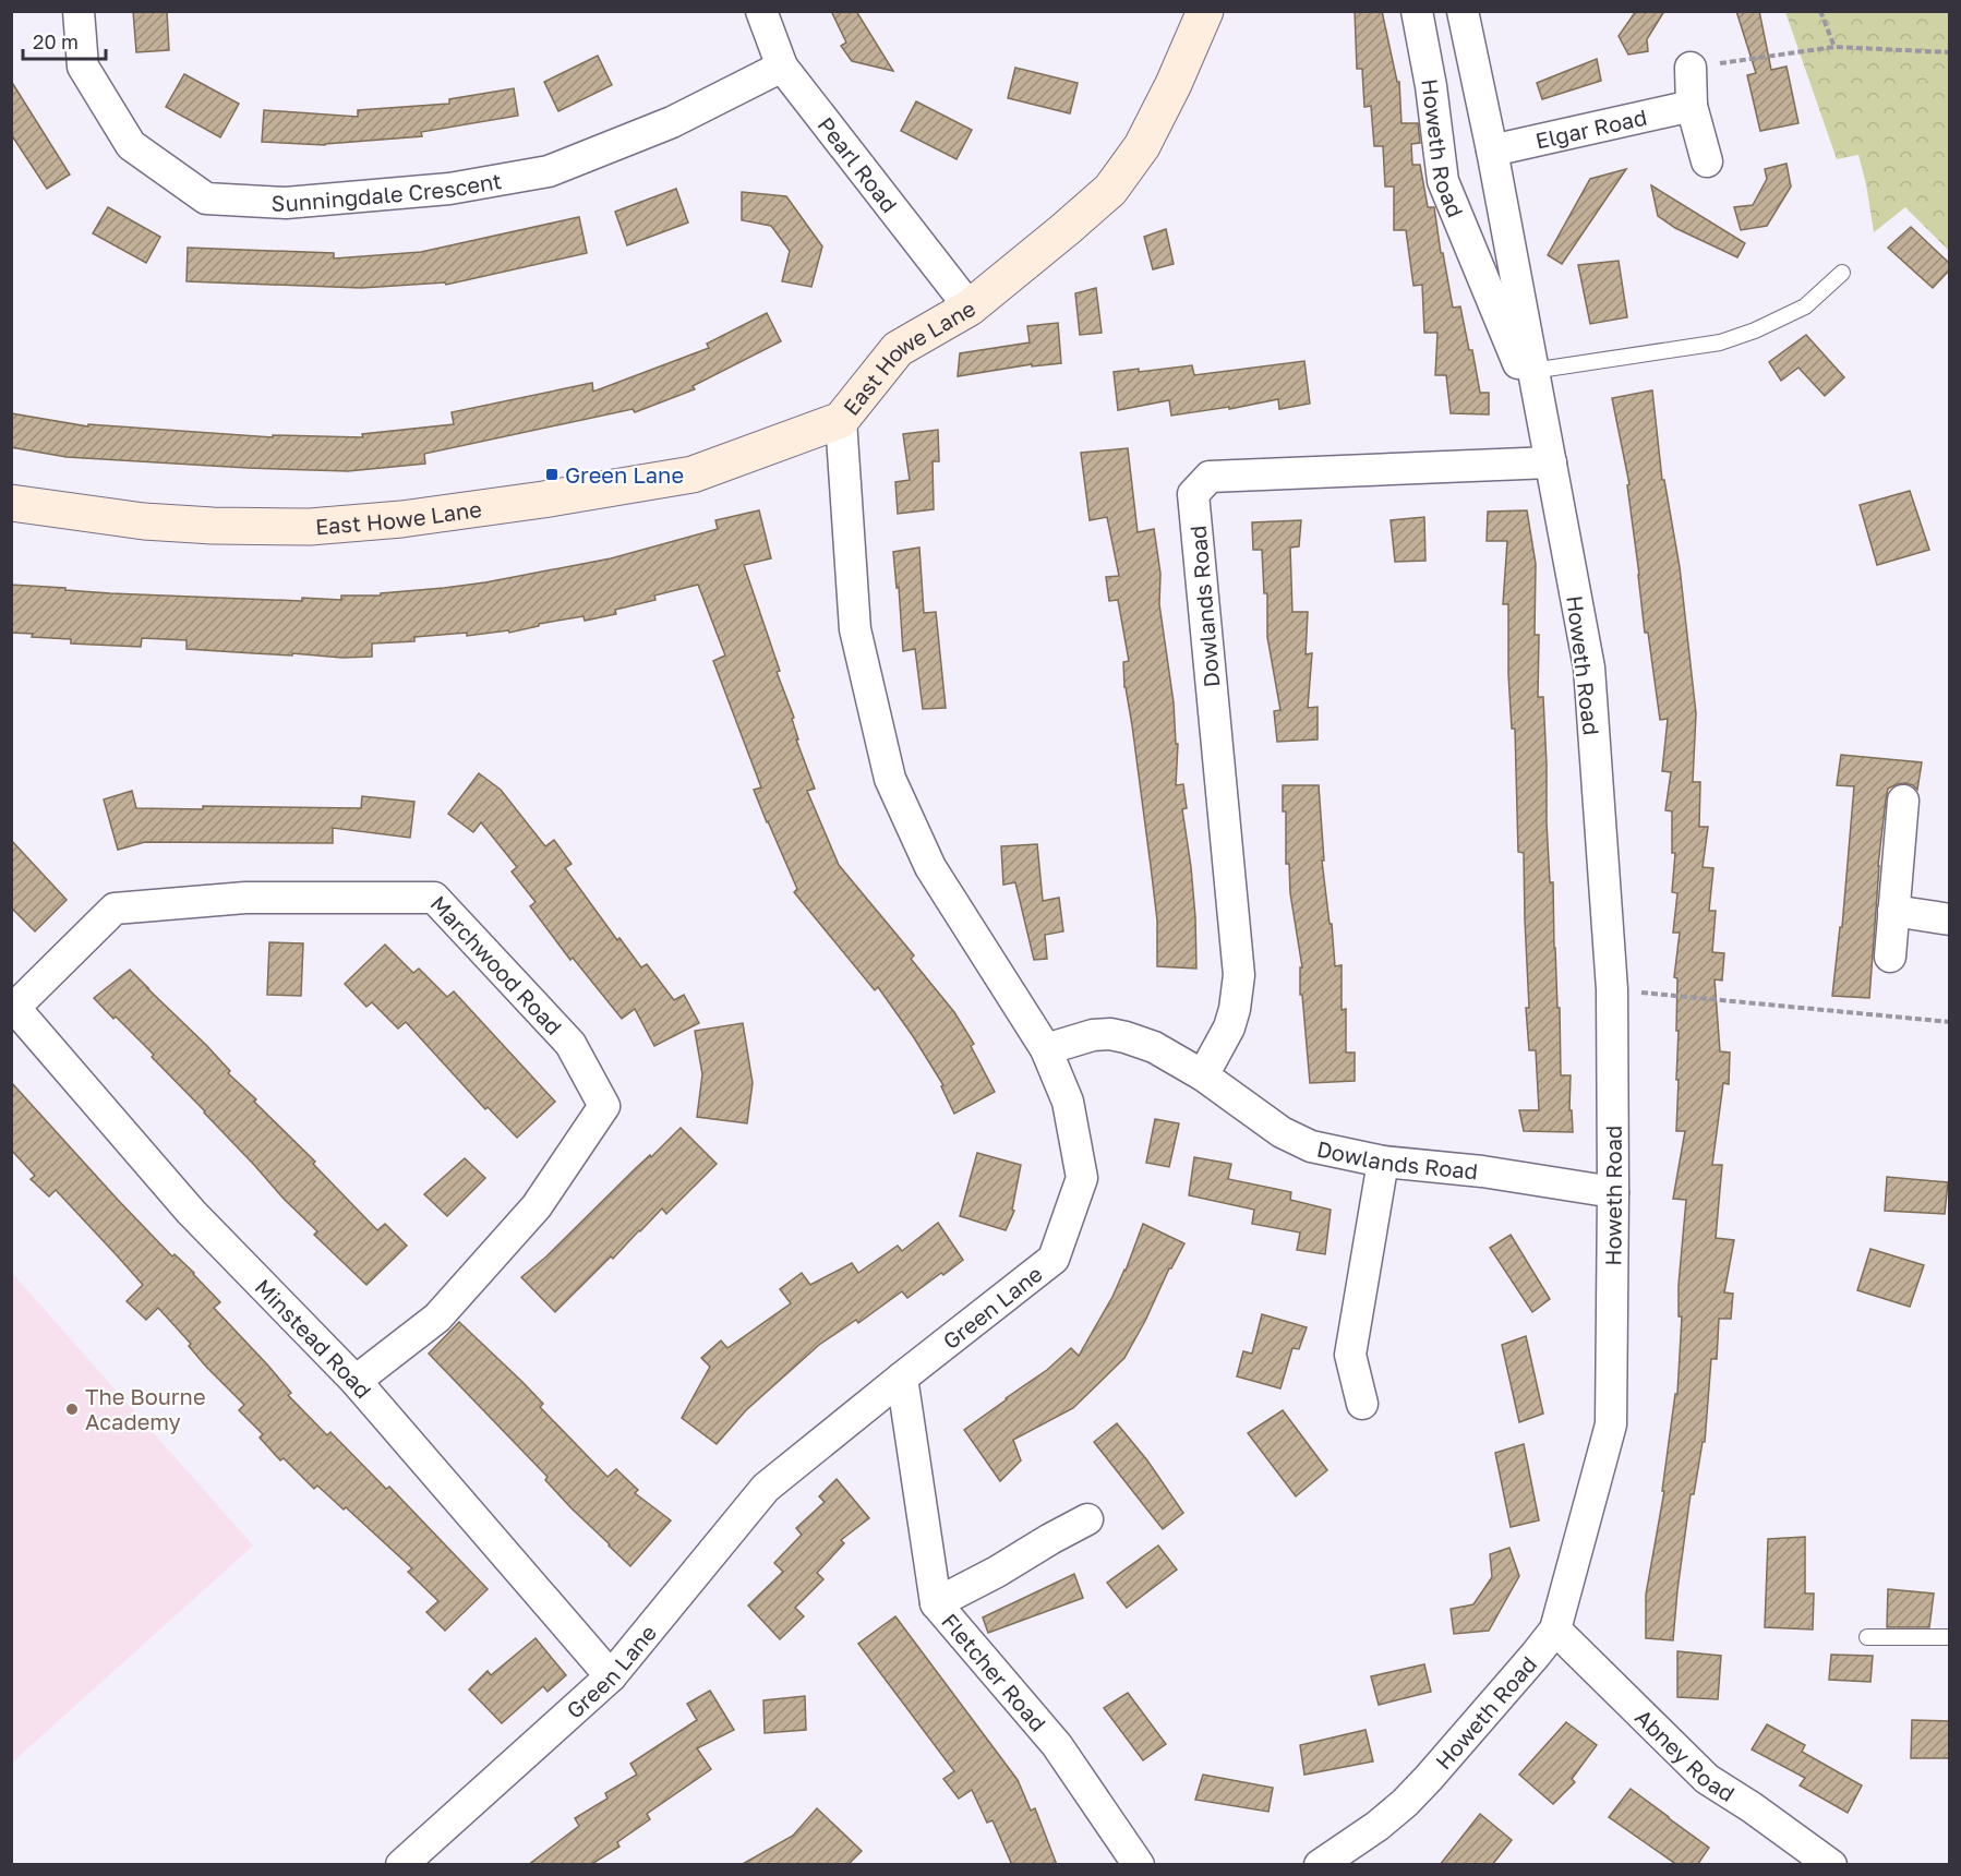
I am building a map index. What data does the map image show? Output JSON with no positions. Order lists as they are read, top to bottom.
{
  "streets": {
    "street": [
      "Elgar Road",
      "Howeth Road",
      "Pearl Road",
      "Sunningdale Crescent",
      "East Howe Lane",
      "Dowlands Road",
      "Marchwood Road",
      "Green Lane",
      "Minstead Road",
      "Fletcher Road",
      "Abney Road"
    ]
  },
  "crossings": [
    ["Elgar Road", "Howeth Road"],
    ["Howeth Road", "Dowlands Road"],
    ["Howeth Road", "Abney Road"],
    ["Pearl Road", "Sunningdale Crescent"],
    ["Pearl Road", "East Howe Lane"],
    ["East Howe Lane", "Green Lane"],
    ["Dowlands Road", "Green Lane"],
    ["Marchwood Road", "Minstead Road"],
    ["Green Lane", "Minstead Road"],
    ["Green Lane", "Fletcher Road"]
  ],
  "places": {
    "transit": ["Green Lane"],
    "other": ["The Bourne Academy"]
  },
  "scale_bar": "20 m"
}
